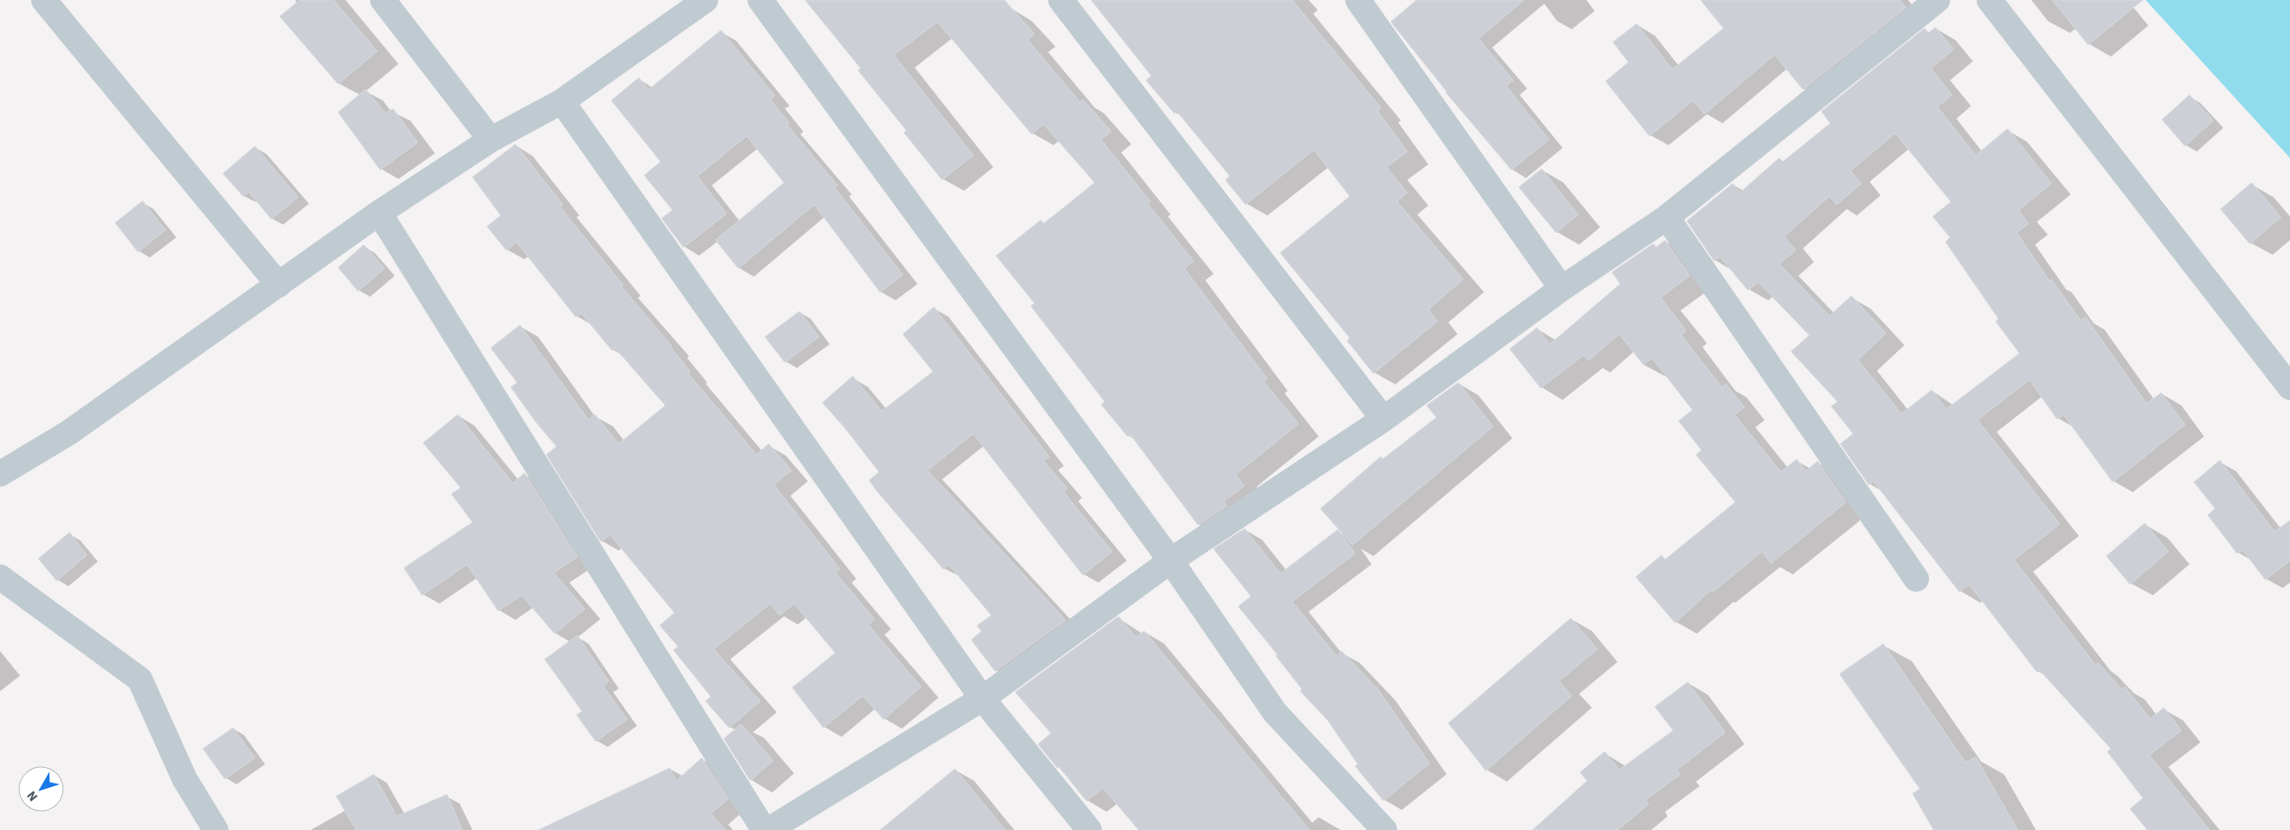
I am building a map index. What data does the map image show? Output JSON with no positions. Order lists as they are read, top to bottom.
{
  "north": "bottom left"
}
